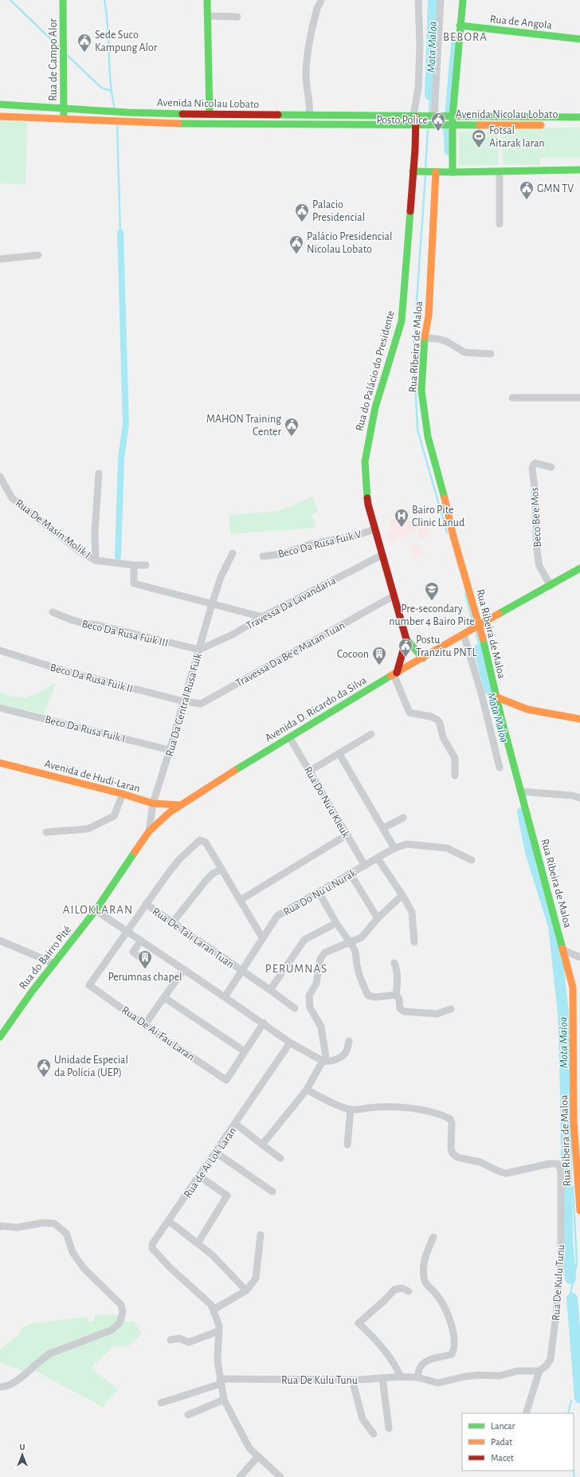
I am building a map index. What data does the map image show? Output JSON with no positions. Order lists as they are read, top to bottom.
{
  "streets": {
    "street": [
      "Rua de Angola",
      "Rua de Campo Alor",
      "Avenida Nicolau Lobato",
      "Rua Ribeira de Maloa",
      "Rua do Palácio do Presidente",
      "Beco Be'e Mos",
      "Rua De Masin Molik I",
      "Beco Da Rusa Fuik V",
      "Travessa Da Lavandaria",
      "Beco Da Rusa Fuik III",
      "Travessa Da Be’e Matan Tuan",
      "Beco Da Rusa Fuik II",
      "Rua Da Central Rusa Fuik",
      "Avenida D. Ricardo da Silva",
      "Beco Da Rusa Fuik I",
      "Avenida de Hudi-Laran",
      "Rua Do Nu’u Kleuk",
      "Rua Do Nu’u Nurak",
      "Rua De Tali Laran Tuan",
      "Rua do Bairro Pité",
      "Rua De Ai-Fau Laran",
      "Rua de Ai Lok Laran",
      "Rua De Kulu Tunu"
    ]
  },
  "crossings": [
    ["Rua de Campo Alor", "Avenida Nicolau Lobato"],
    ["Avenida Nicolau Lobato", "Rua do Palácio do Presidente"],
    ["Rua Ribeira de Maloa", "Avenida D. Ricardo da Silva"],
    ["Rua do Palácio do Presidente", "Beco Da Rusa Fuik V"],
    ["Rua do Palácio do Presidente", "Travessa Da Lavandaria"],
    ["Rua do Palácio do Presidente", "Travessa Da Be’e Matan Tuan"],
    ["Travessa Da Lavandaria", "Beco Da Rusa Fuik III"],
    ["Travessa Da Lavandaria", "Rua Da Central Rusa Fuik"],
    ["Beco Da Rusa Fuik III", "Rua Da Central Rusa Fuik"],
    ["Travessa Da Be’e Matan Tuan", "Beco Da Rusa Fuik II"],
    ["Travessa Da Be’e Matan Tuan", "Rua Da Central Rusa Fuik"],
    ["Beco Da Rusa Fuik II", "Rua Da Central Rusa Fuik"],
    ["Rua Da Central Rusa Fuik", "Beco Da Rusa Fuik I"],
    ["Rua Da Central Rusa Fuik", "Avenida de Hudi-Laran"],
    ["Rua Da Central Rusa Fuik", "Rua do Bairro Pité"],
    ["Avenida D. Ricardo da Silva", "Avenida de Hudi-Laran"],
    ["Avenida D. Ricardo da Silva", "Rua Do Nu’u Kleuk"],
    ["Avenida D. Ricardo da Silva", "Rua do Bairro Pité"],
    ["Avenida de Hudi-Laran", "Rua do Bairro Pité"],
    ["Rua Do Nu’u Kleuk", "Rua Do Nu’u Nurak"],
    ["Rua Do Nu’u Nurak", "Rua De Tali Laran Tuan"],
    ["Rua de Ai Lok Laran", "Rua De Kulu Tunu"]
  ],
  "districts": ["BEBORA", "AILOKLARAN", "PERUMNAS"],
  "water": ["Mota Maloa"],
  "places": {
    "public building": [
      "Sede Suco Kampung Alor",
      "Posto Police",
      "GMN TV",
      "Palacio Presidencial",
      "Palácio Presidencial Nicolau Lobato",
      "MAHON Training Center",
      "Postu Tranzitu PNTL",
      "Unidade Especial da Polícia (UEP)"
    ],
    "sports": ["Fotsal Aitarak laran"],
    "hospital": ["Bairo Pite Clinic Lanud"],
    "school or university": ["Pre-secondary number 4 Bairo Pite"],
    "building": ["Cocoon", "Perumnas chapel"]
  },
  "legend": ["Lancar", "Padat", "Macet"],
  "north": "top"
}
